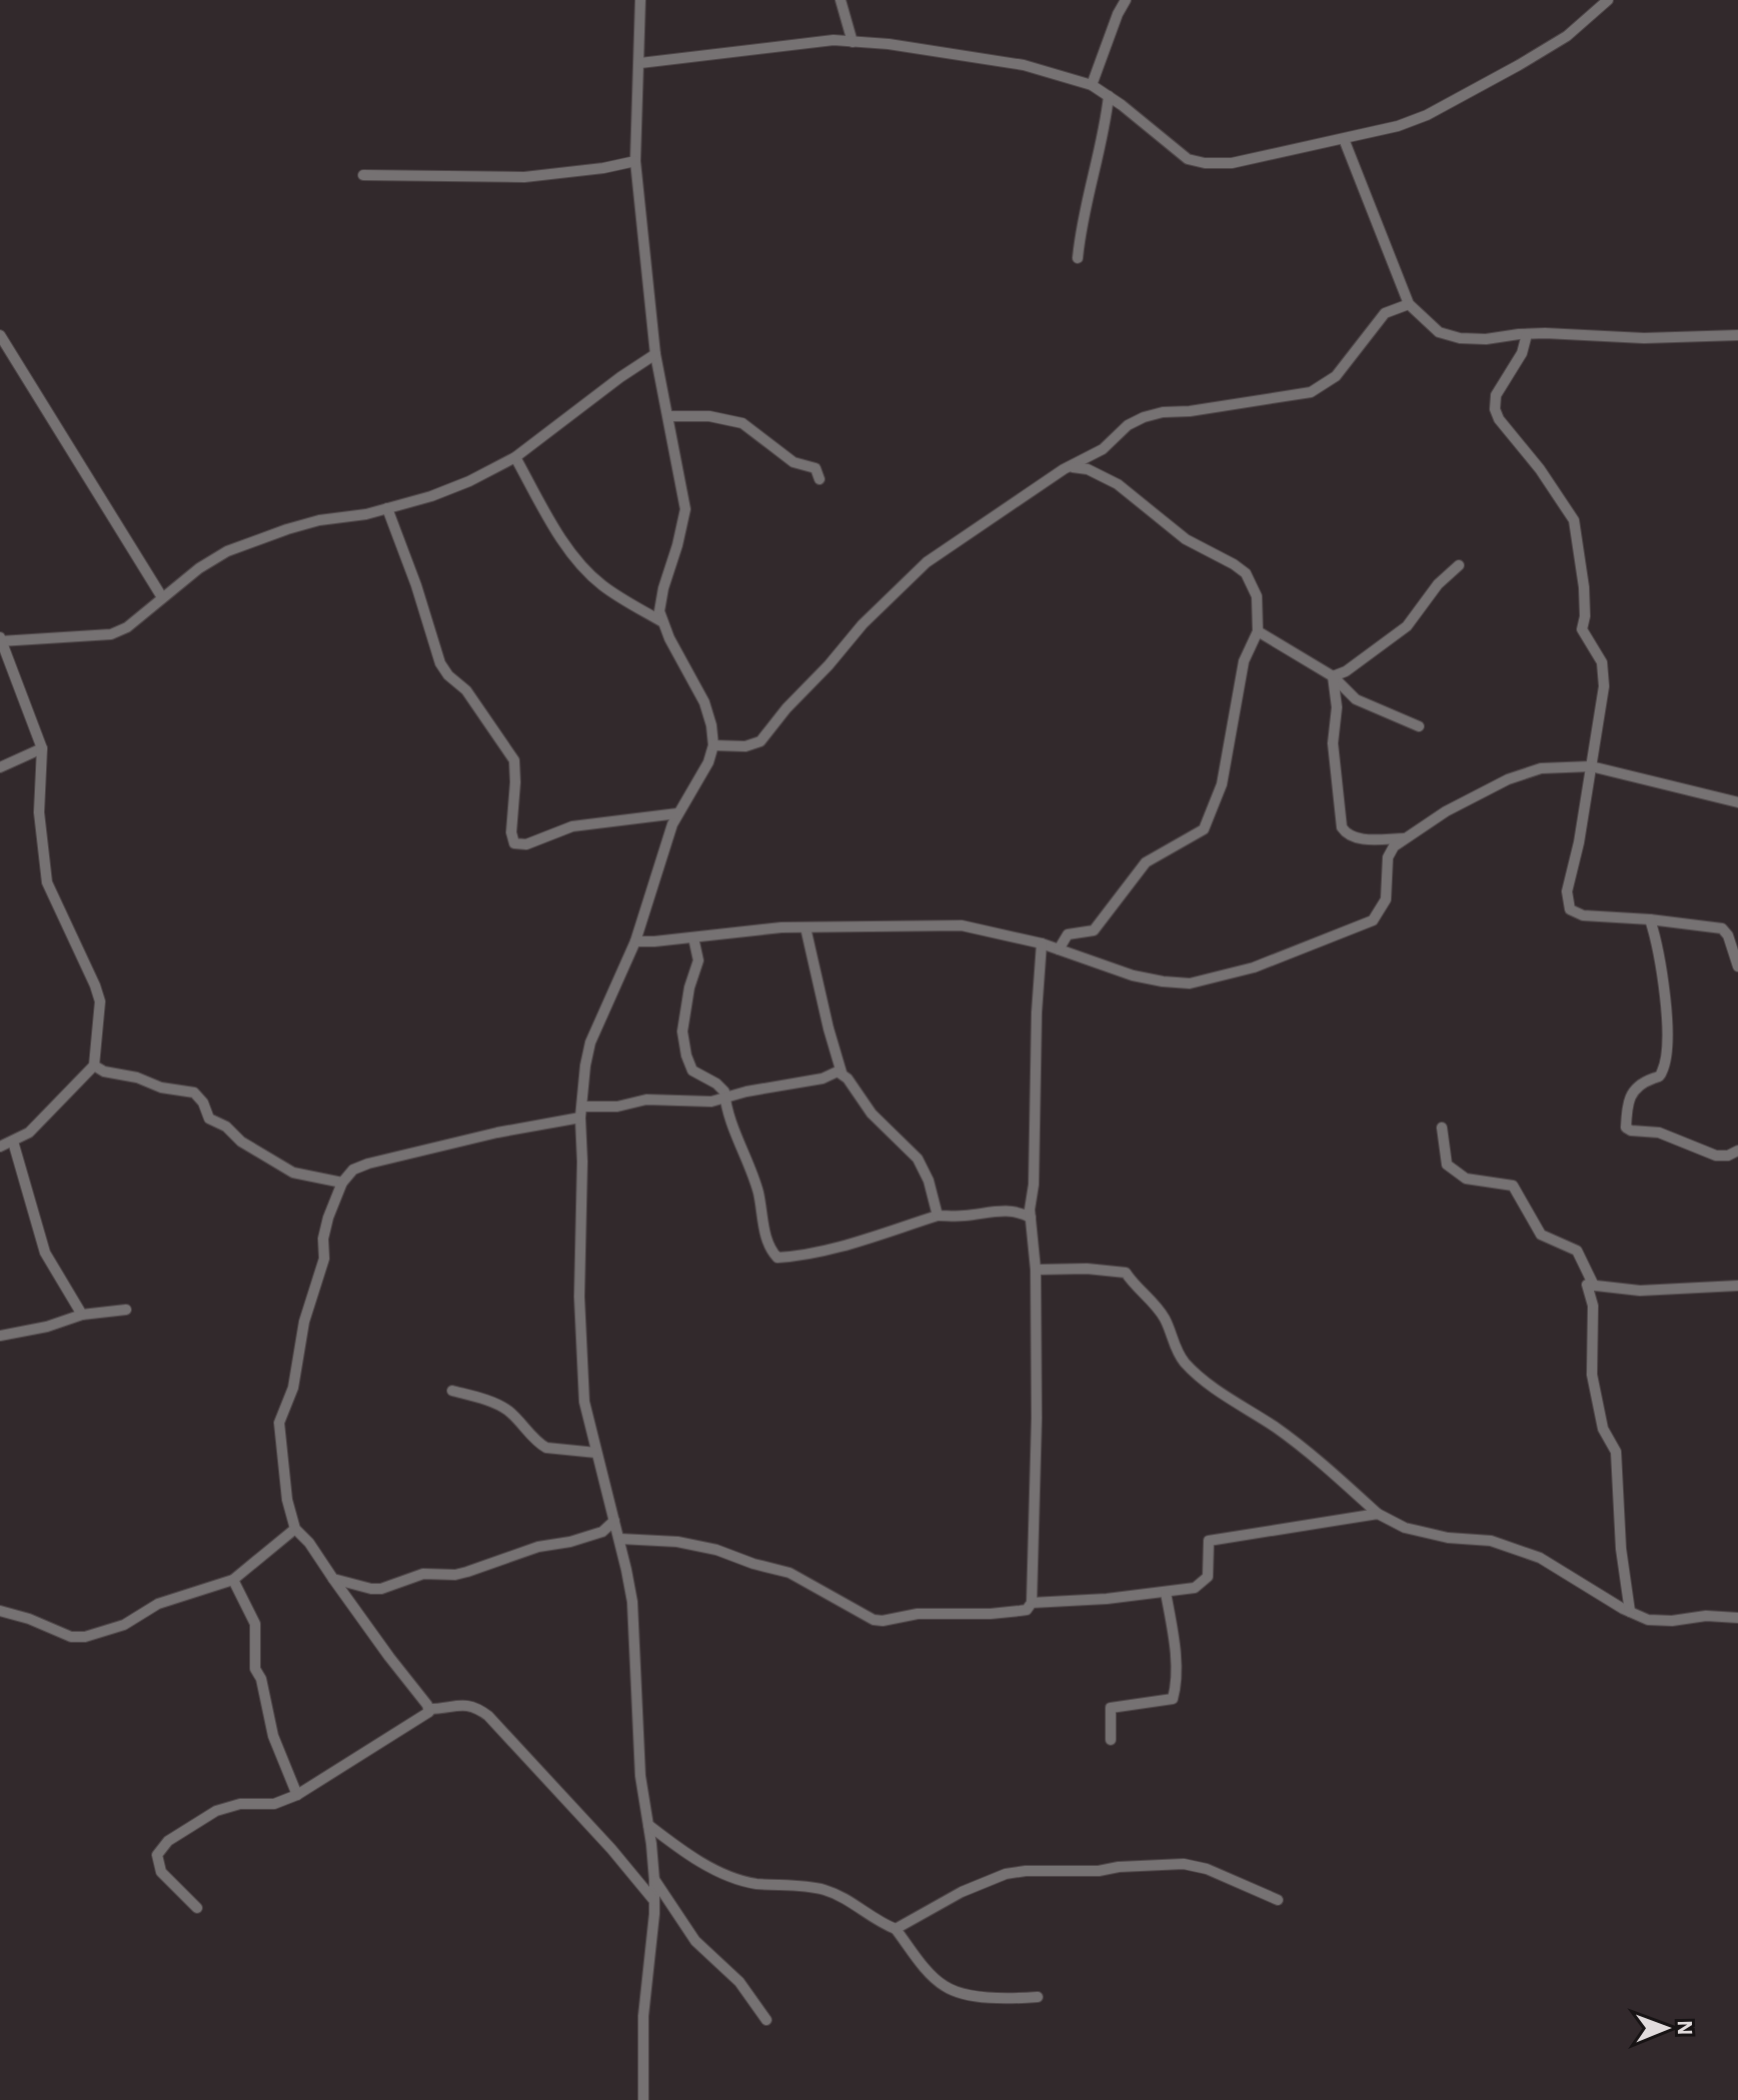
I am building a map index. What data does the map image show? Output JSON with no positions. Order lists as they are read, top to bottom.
{
  "north": "right"
}
